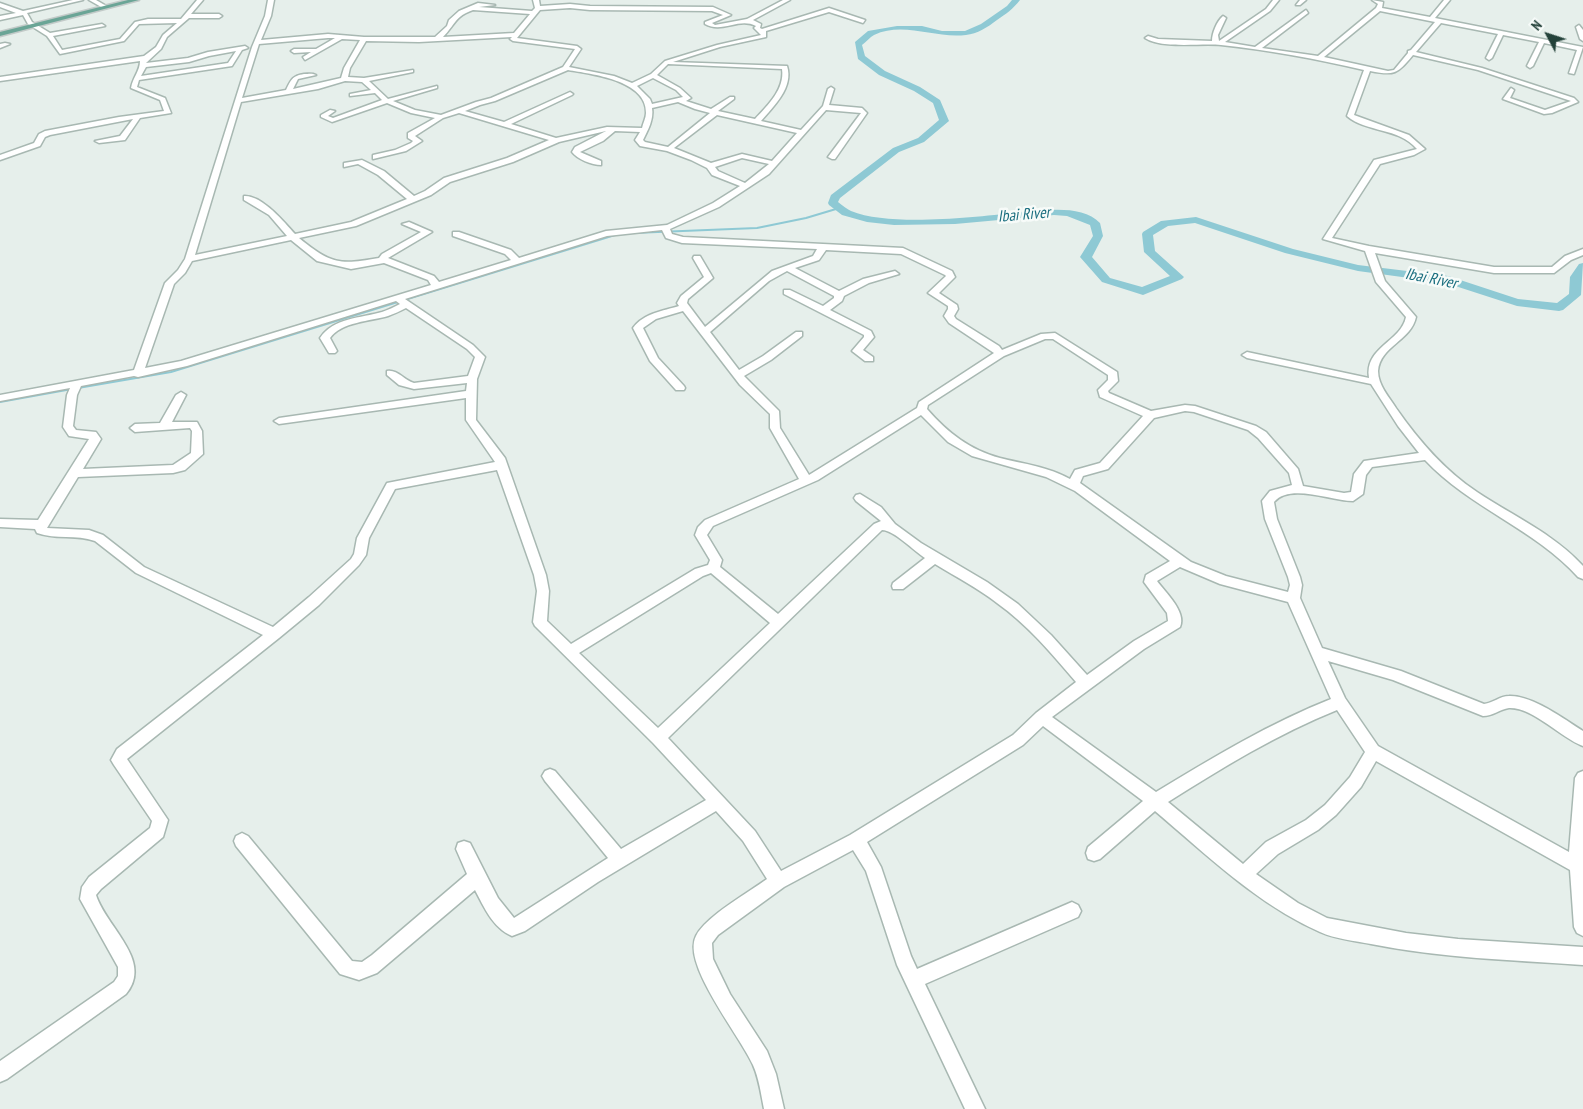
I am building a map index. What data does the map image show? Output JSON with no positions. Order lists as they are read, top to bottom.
{
  "water": ["Ibai River"],
  "north": "top left"
}
